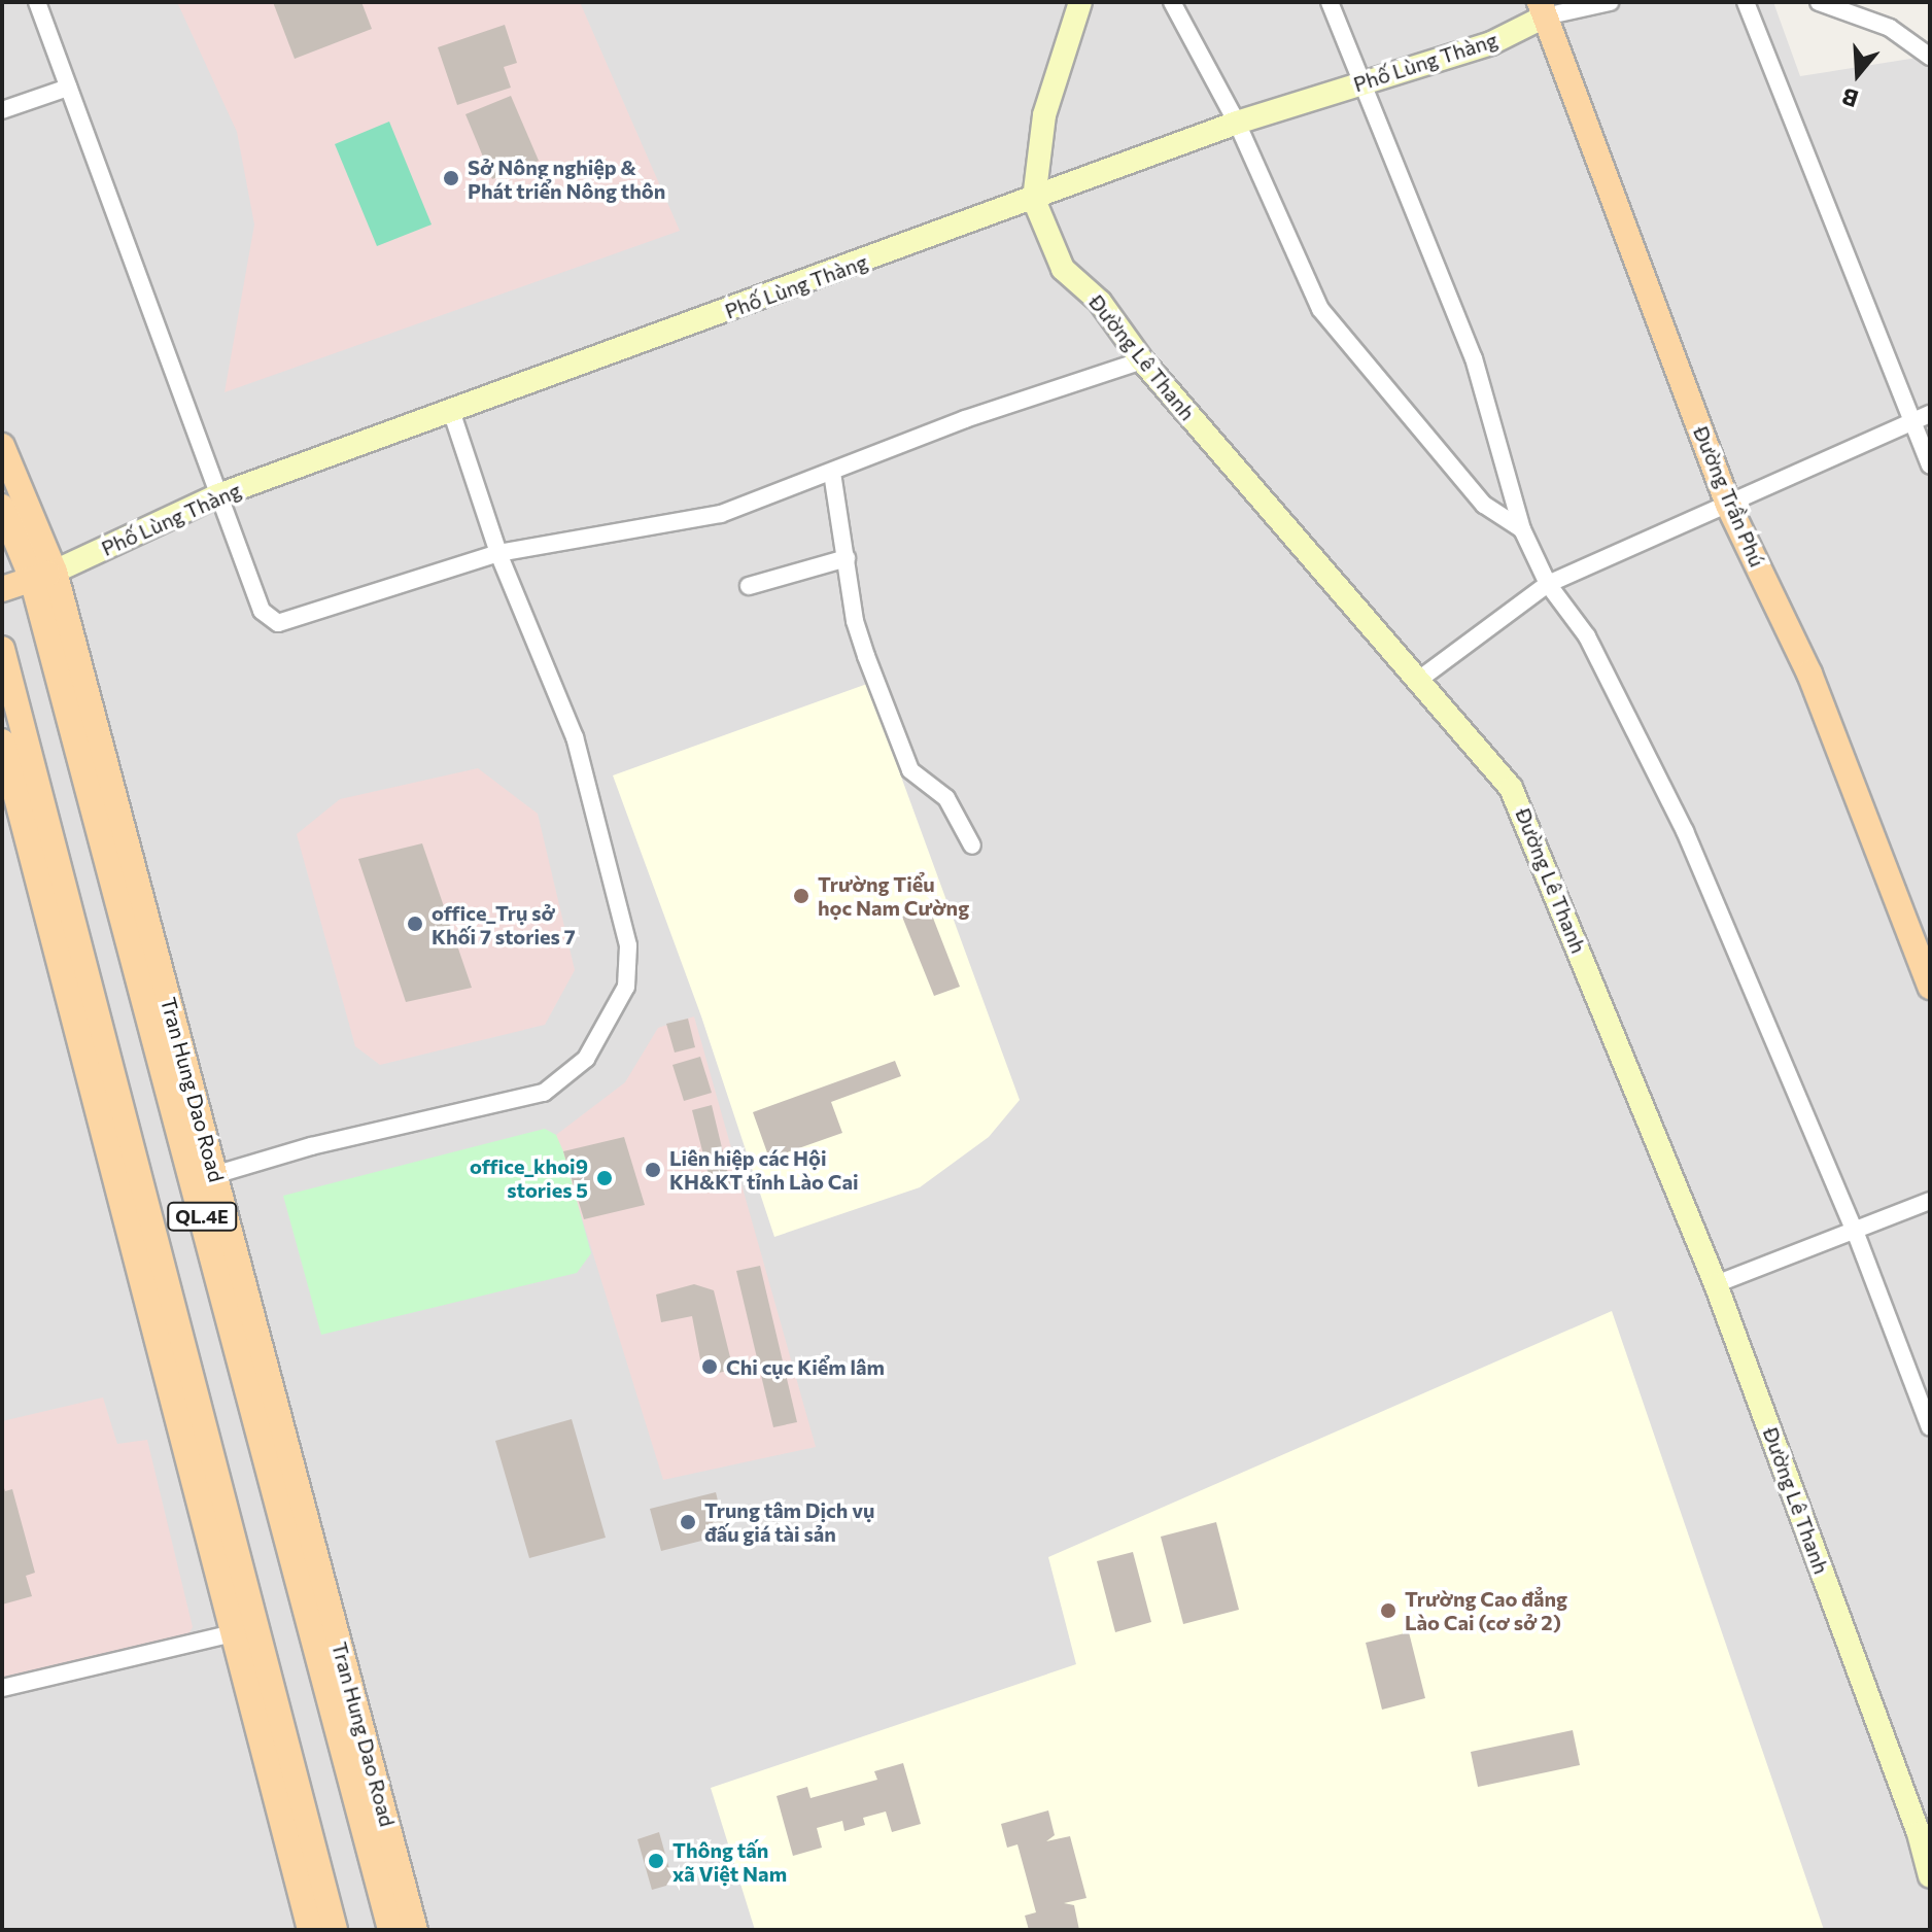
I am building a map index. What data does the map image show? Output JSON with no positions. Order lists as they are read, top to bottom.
{
  "streets": {
    "main road": ["Đường Trần Phú", "Tran Hung Dao Road", "QL.4E"],
    "street": ["Phố Lùng Thàng", "Đường Lê Thanh"]
  },
  "crossings": [
    ["Phố Lùng Thàng", "Đường Lê Thanh"],
    ["Phố Lùng Thàng", "Đường Trần Phú"],
    ["Phố Lùng Thàng", "Tran Hung Dao Road"]
  ],
  "places": [
    "Sở Nông nghiệp & Phát triển Nông thôn",
    "Trường Tiểu học Nam Cường",
    "office_Trụ sở Khối 7 stories 7",
    "Liên hiệp các Hội KH&KT tỉnh Lào Cai",
    "office_khoi9 stories 5",
    "Chi cục Kiểm lâm",
    "Trung tâm Dịch vụ đấu giá tài sản",
    "Trường Cao đẳng Lào Cai (cơ sở 2)",
    "Thông tấn xã Việt Nam"
  ],
  "north": "bottom"
}
